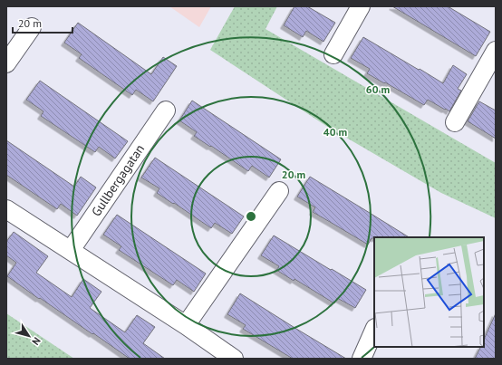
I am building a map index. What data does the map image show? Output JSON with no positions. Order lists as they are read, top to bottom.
{
  "streets": {
    "street": ["Gullbergagatan"]
  },
  "scale_bar": "20 m",
  "north": "bottom right",
  "rings": ["60 m", "40 m", "20 m"]
}
